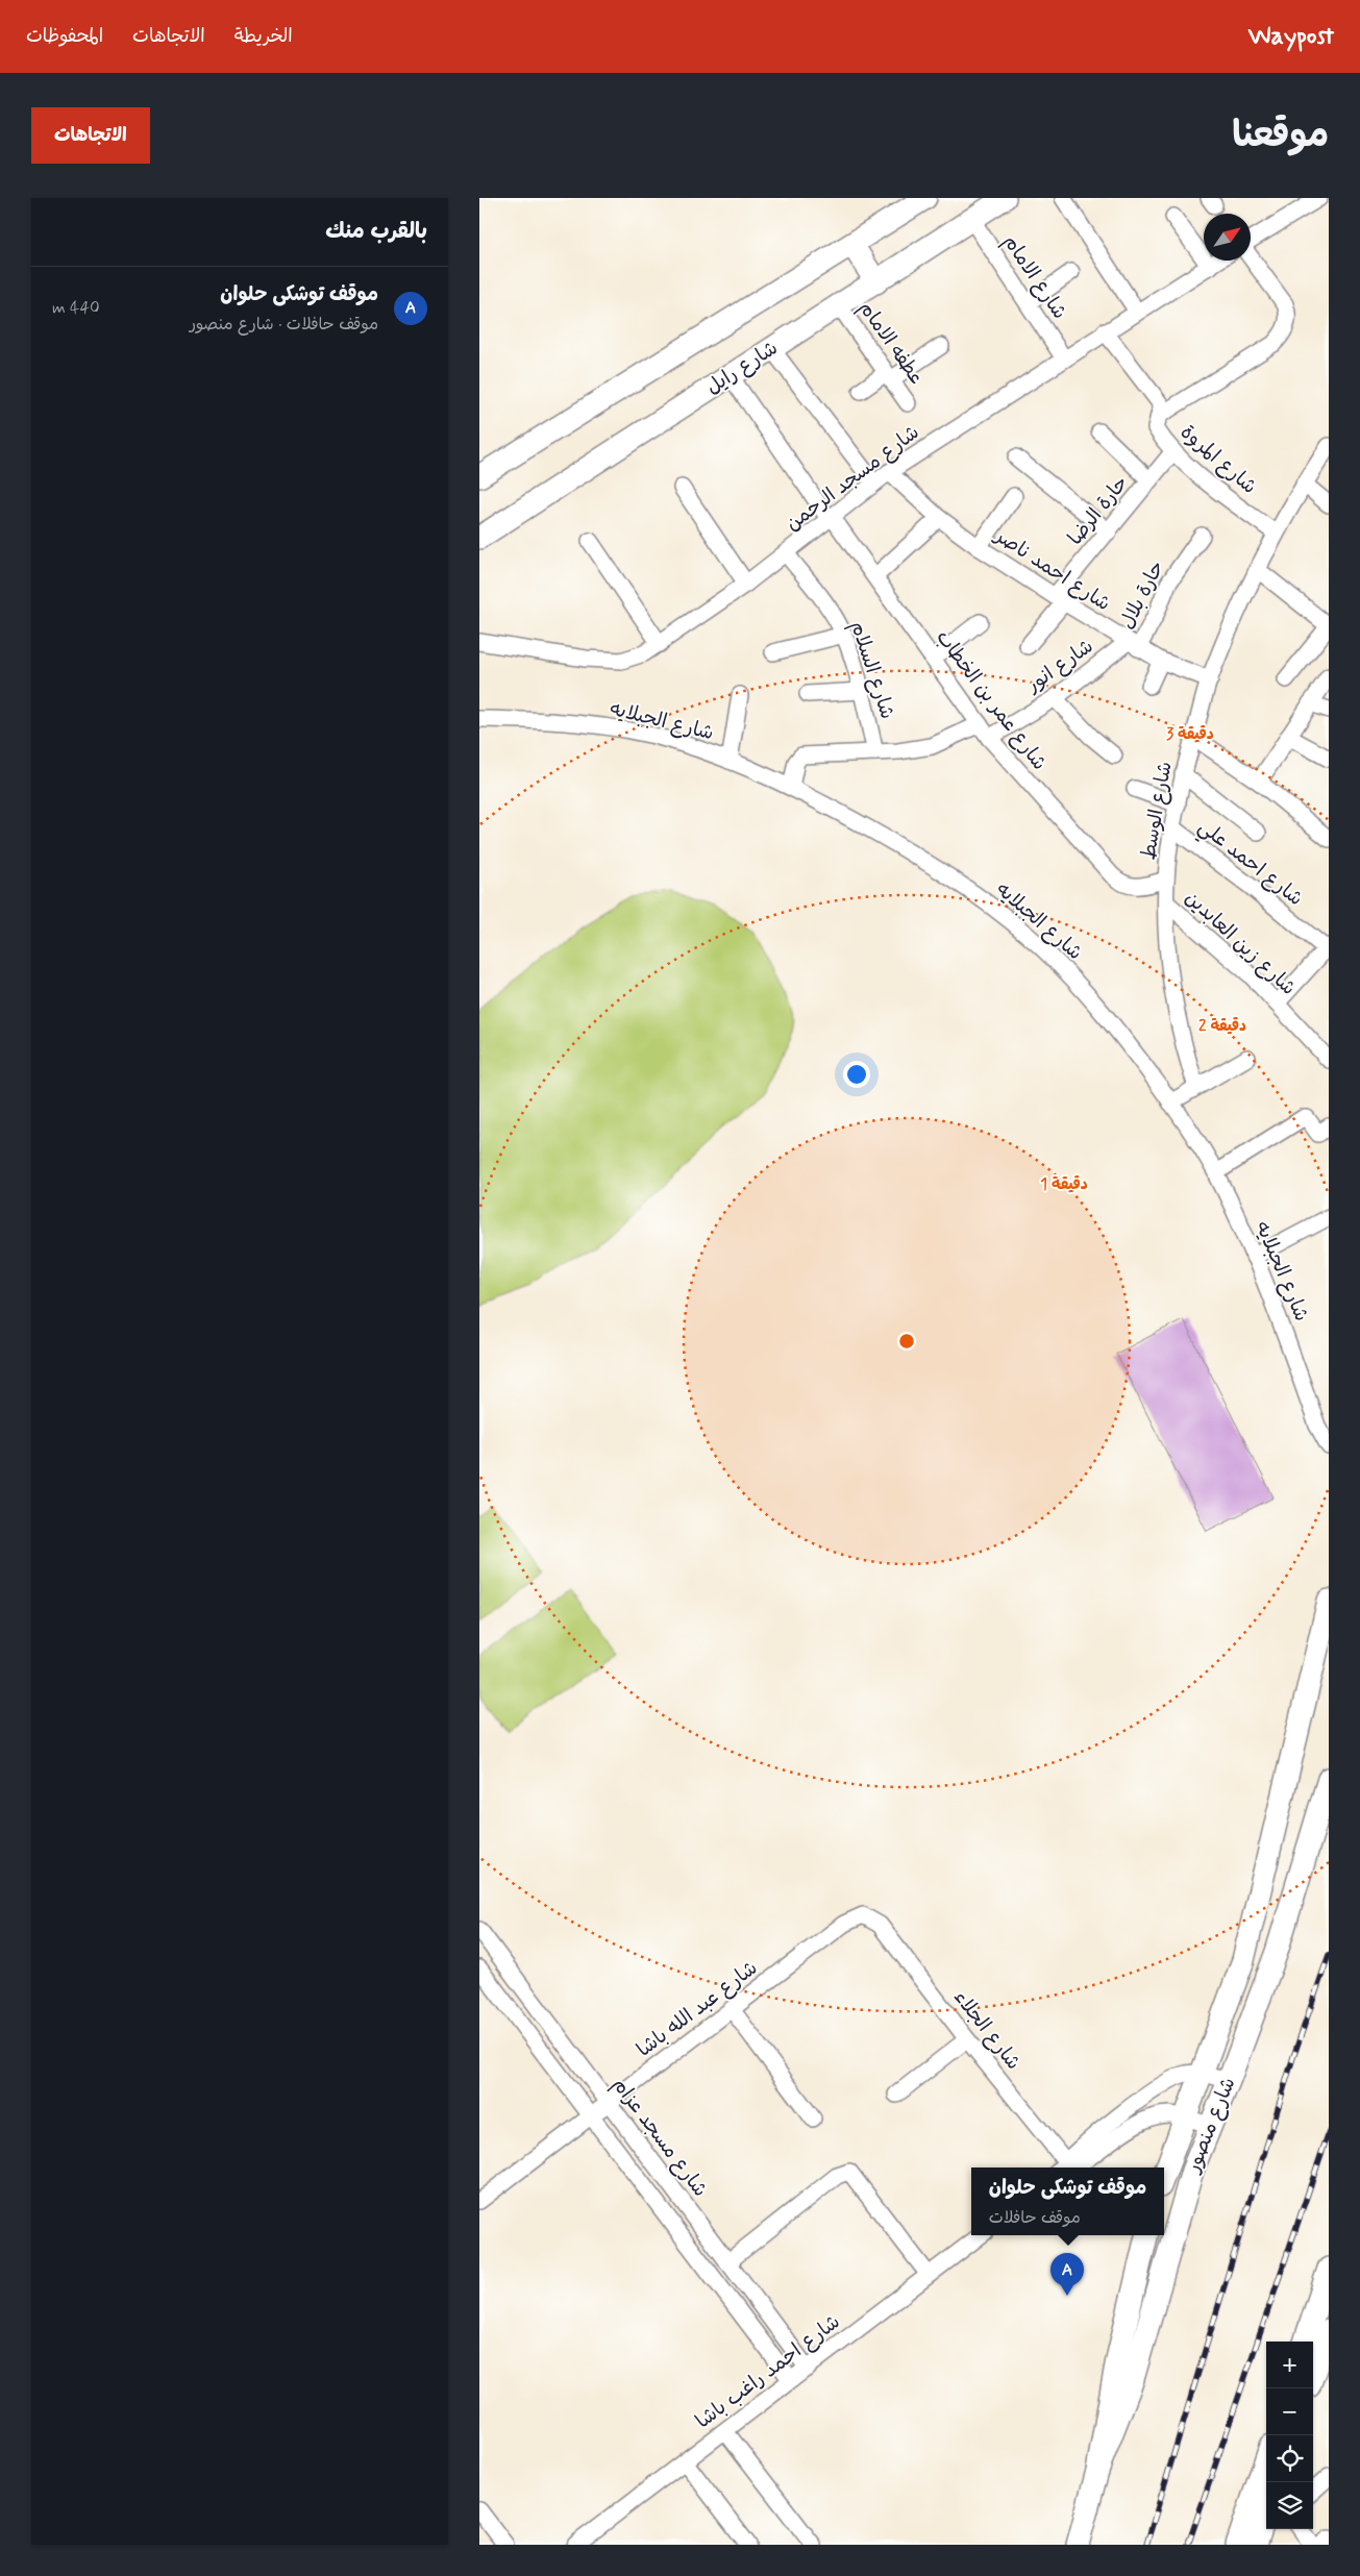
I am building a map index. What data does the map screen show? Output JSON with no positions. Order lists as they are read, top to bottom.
{
  "streets": {
    "street": [
      "شارع الامام",
      "عطفه الامام",
      "شارع رايل",
      "شارع المروة",
      "شارع مسجد الرحمن",
      "حارة الرضا",
      "شارع احمد ناصر",
      "حارة بلال",
      "شارع انور",
      "شارع السلام",
      "شارع عمر بن الخطاب",
      "شارع الجبلايه",
      "شارع الوسط",
      "شارع احمد علي",
      "شارع زين العابدين",
      "شارع عبد الله باشا",
      "شارع الجلاء",
      "شارع منصور",
      "شارع مسجد عزام",
      "شارع احمد راغب باشا"
    ]
  },
  "crossings": [
    ["شارع الامام", "شارع رايل"],
    ["شارع الامام", "شارع مسجد الرحمن"],
    ["عطفه الامام", "شارع رايل"],
    ["شارع رايل", "شارع عمر بن الخطاب"],
    ["شارع المروة", "شارع مسجد الرحمن"],
    ["شارع المروة", "حارة الرضا"],
    ["شارع المروة", "شارع الوسط"],
    ["شارع مسجد الرحمن", "شارع احمد ناصر"],
    ["شارع مسجد الرحمن", "شارع السلام"],
    ["شارع مسجد الرحمن", "شارع عمر بن الخطاب"],
    ["حارة الرضا", "شارع احمد ناصر"],
    ["شارع احمد ناصر", "حارة بلال"],
    ["شارع احمد ناصر", "شارع انور"],
    ["شارع احمد ناصر", "شارع الوسط"],
    ["حارة بلال", "شارع انور"],
    ["شارع انور", "شارع السلام"],
    ["شارع انور", "شارع عمر بن الخطاب"],
    ["شارع انور", "شارع الجبلايه"],
    ["شارع عمر بن الخطاب", "شارع الوسط"],
    ["شارع الوسط", "شارع احمد علي"],
    ["شارع الوسط", "شارع زين العابدين"],
    ["شارع عبد الله باشا", "شارع الجلاء"],
    ["شارع عبد الله باشا", "شارع مسجد عزام"],
    ["شارع مسجد عزام", "شارع احمد راغب باشا"]
  ],
  "north": "top right",
  "page": {
    "header": "Waypost",
    "nav": ["الخريطة", "الاتجاهات", "المحفوظات"],
    "title": "موقعنا",
    "buttons": "الاتجاهات",
    "heading": "بالقرب منك",
    "list": [
      {
        "mark": "A",
        "name": "موقف توشكى حلوان",
        "note": "موقف حافلات · شارع منصور",
        "value": "440 m"
      }
    ],
    "popup": ["موقف توشكى حلوان", "موقف حافلات"],
    "pins": "A",
    "map_buttons": ["+", "−"]
  },
  "rings": ["3 دقيقة", "2 دقيقة", "1 دقيقة"]
}
